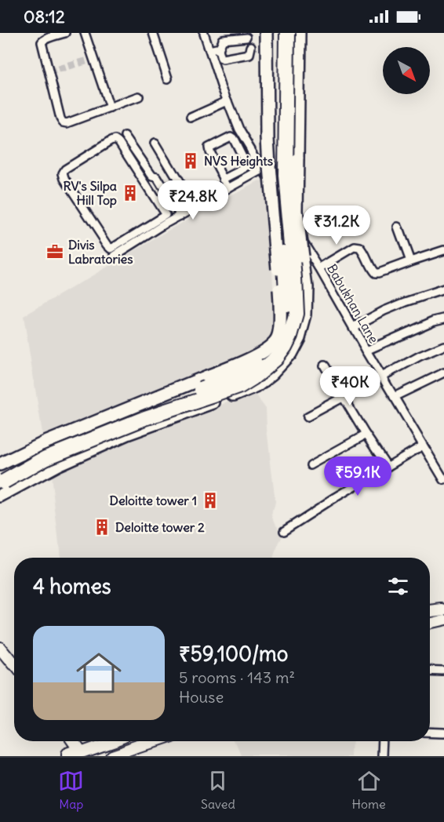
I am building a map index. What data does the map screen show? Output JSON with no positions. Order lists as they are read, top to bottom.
{
  "streets": {
    "street": ["Babukhan Lane"]
  },
  "places": {
    "building": [
      "NVS Heights",
      "RV's Silpa Hill Top",
      "Deloitte tower 1",
      "Deloitte tower 2"
    ],
    "office": ["Divis Labratories"]
  },
  "north": "bottom right",
  "page": {
    "status": "08:12",
    "price": [
      "₹24.8K",
      "₹31.2K",
      "₹40K",
      "₹59.1K"
    ],
    "heading": "4 homes",
    "list": [
      {
        "name": "₹59,100/mo",
        "note": "5 rooms · 143 m² · House"
      }
    ],
    "tabs": ["Map", "Saved", "Home"]
  }
}
